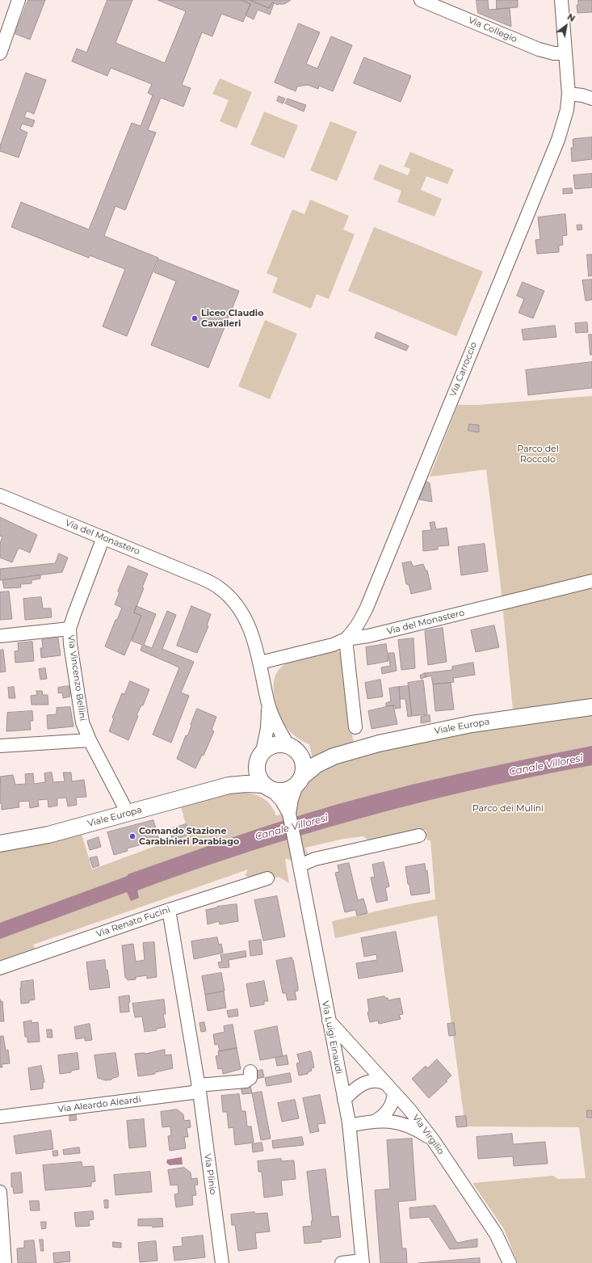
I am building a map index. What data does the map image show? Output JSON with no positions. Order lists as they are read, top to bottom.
{
  "streets": {
    "street": [
      "Via Collegio",
      "Via Carroccio",
      "Via del Monastero",
      "Via Vincenzo Bellini",
      "Viale Europa",
      "Via Renato Fucini",
      "Via Luigi Einaudi",
      "Via Aleardo Aleardi",
      "Via Virgilio",
      "Via Plinio"
    ]
  },
  "crossings": [
    ["Via Collegio", "Via Carroccio"],
    ["Via Carroccio", "Via del Monastero"],
    ["Via del Monastero", "Via Vincenzo Bellini"],
    ["Via Vincenzo Bellini", "Viale Europa"],
    ["Viale Europa", "Via Luigi Einaudi"],
    ["Via Renato Fucini", "Via Plinio"],
    ["Via Luigi Einaudi", "Via Virgilio"],
    ["Via Aleardo Aleardi", "Via Plinio"]
  ],
  "water": ["Canale Villoresi"],
  "parks": ["Parco del Roccolo", "Parco dei Mulini"],
  "places": ["Liceo Claudio Cavalleri", "Comando Stazione Carabinieri Parabiago"],
  "north": "top right"
}
